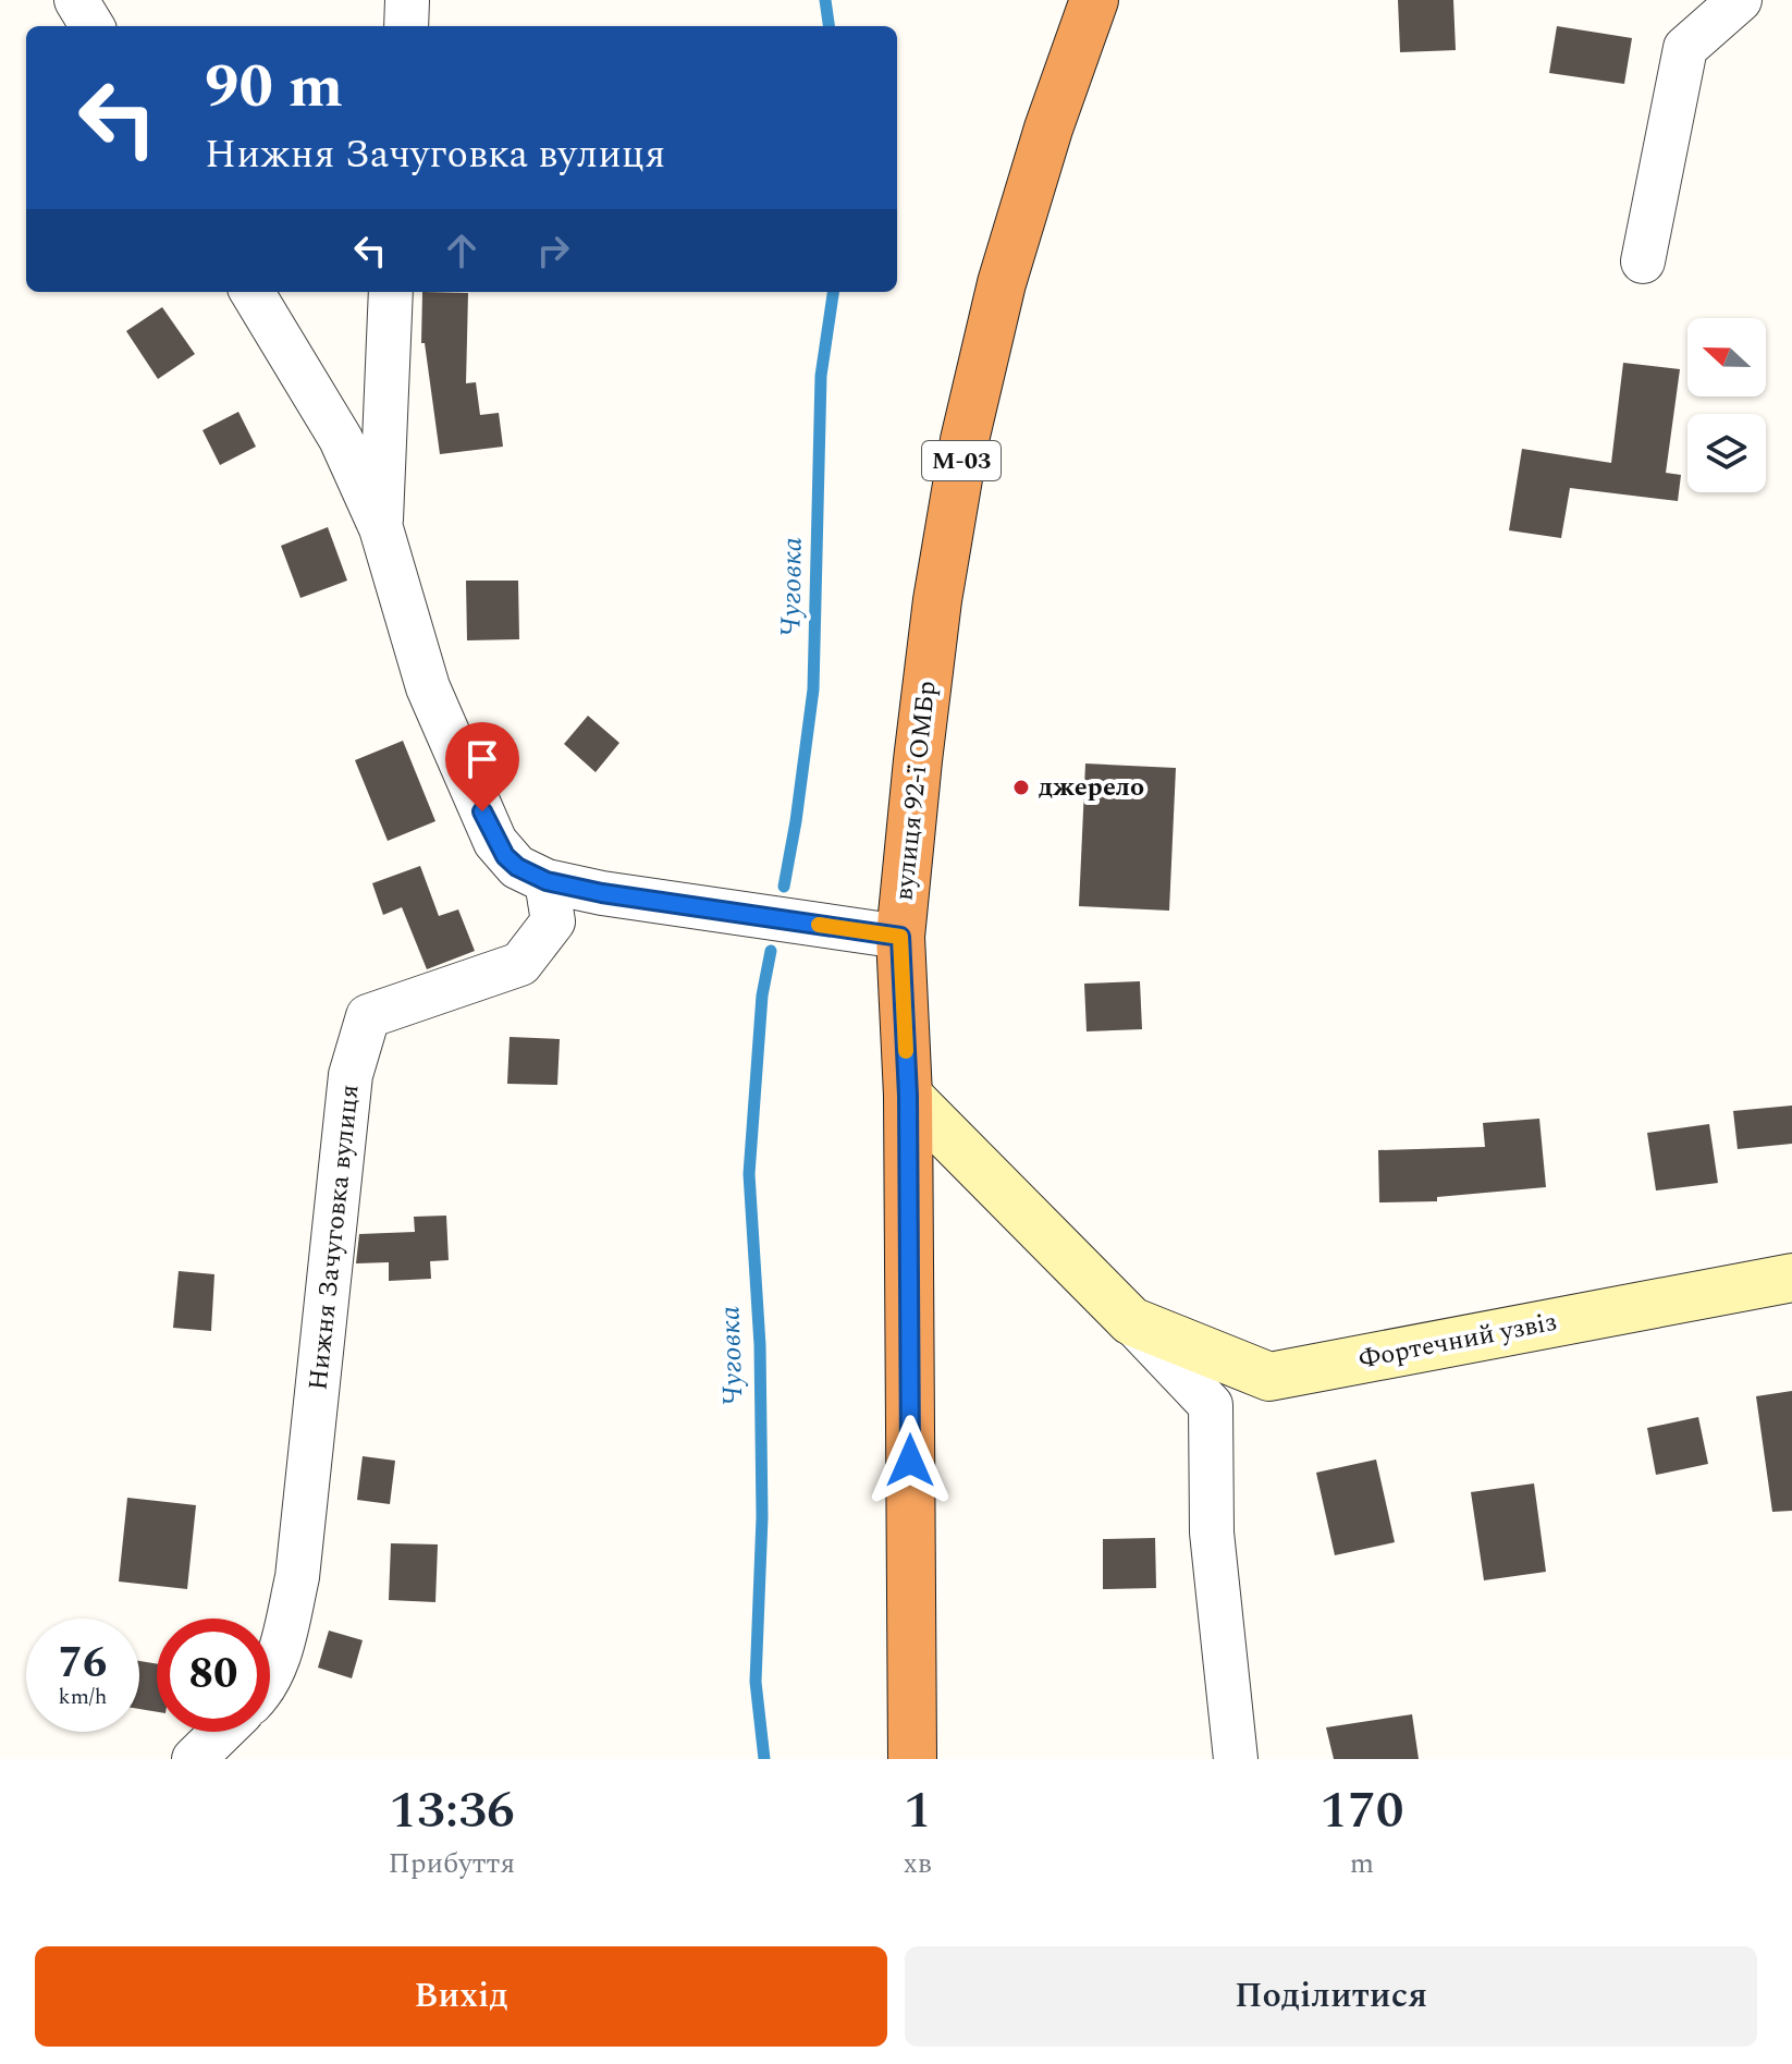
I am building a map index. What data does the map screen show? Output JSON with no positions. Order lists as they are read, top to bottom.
{
  "streets": {
    "highway": ["М-03", "вулиця 92-ї ОМБр"],
    "street": ["Нижня Зачуговка вулиця", "Фортечний узвіз"]
  },
  "crossings": [
    ["вулиця 92-ї ОМБр", "Фортечний узвіз"]
  ],
  "water": ["Чуговка"],
  "places": ["джерело"],
  "north": "left",
  "page": {
    "turn": ["90 m", "Нижня Зачуговка вулиця"],
    "speed": "76 km/h",
    "limit": "80",
    "eta": [
      "13:36",
      "Прибуття",
      "1",
      "хв",
      "170",
      "m"
    ],
    "buttons": ["Вихід", "Поділитися"]
  }
}
